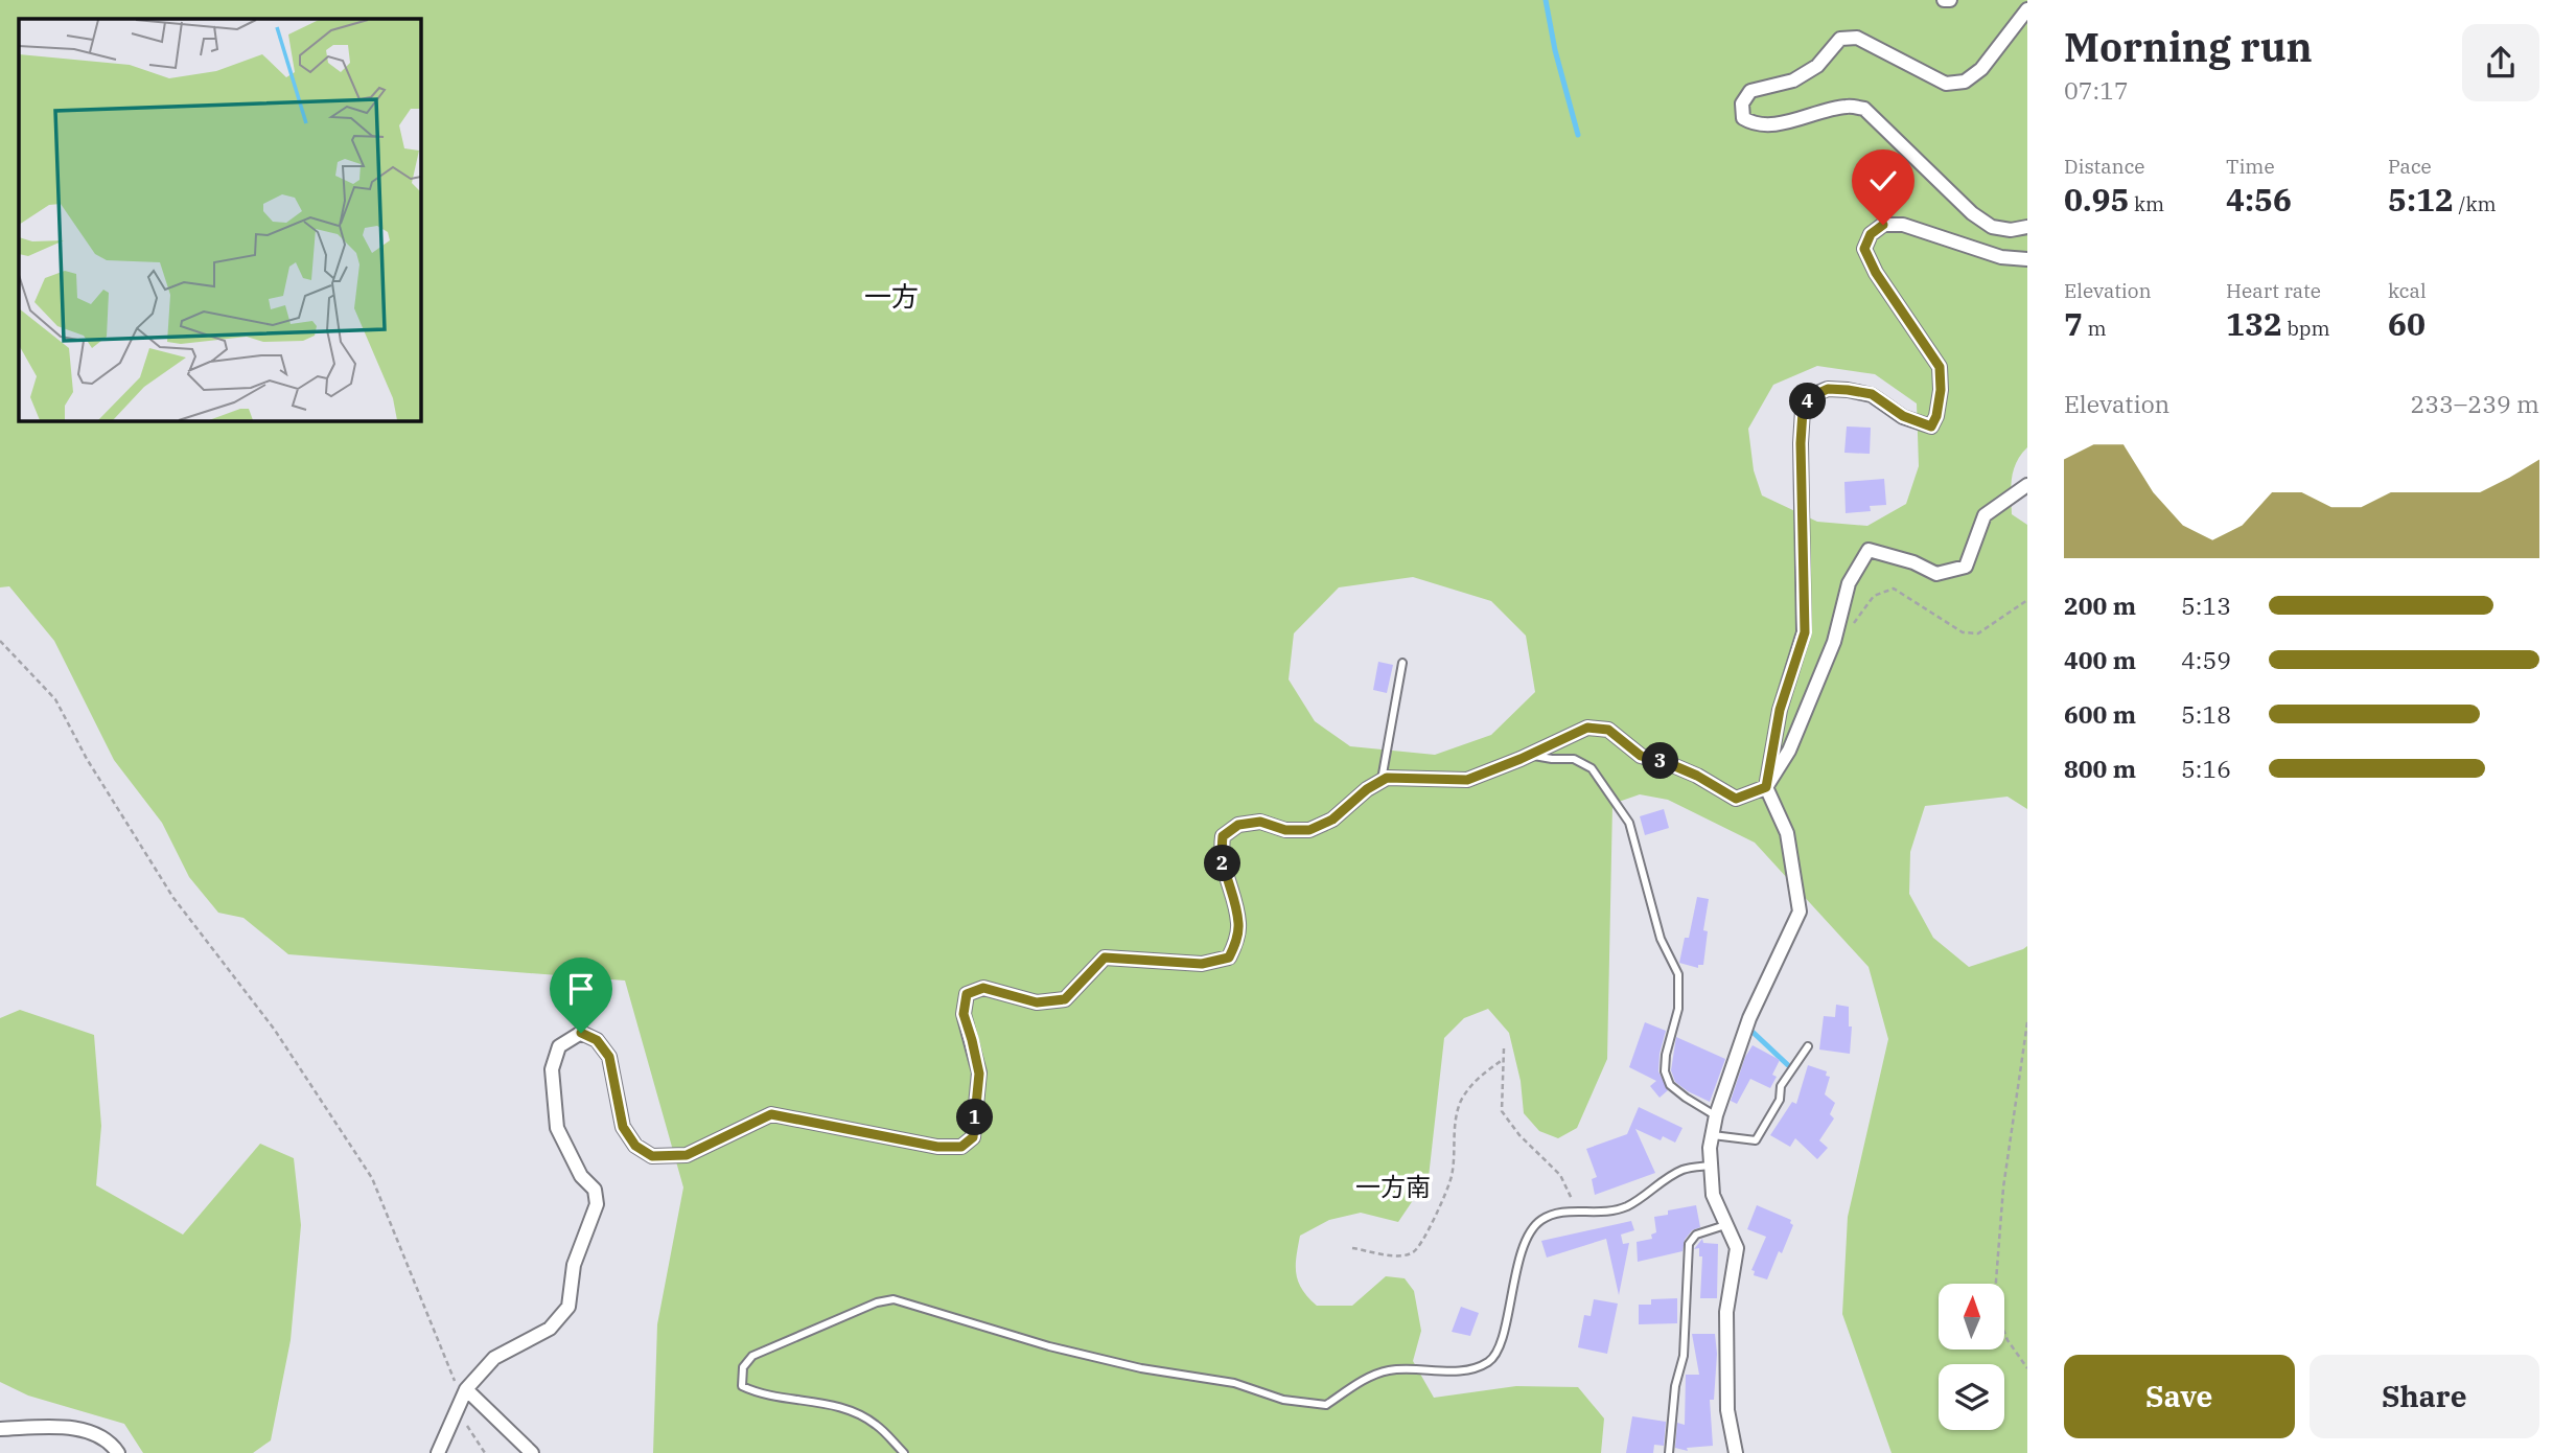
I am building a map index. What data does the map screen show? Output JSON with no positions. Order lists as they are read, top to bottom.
{
  "districts": ["一方", "一方南"],
  "north": "top",
  "page": {
    "heading": ["Morning run", "07:17"],
    "stats": [
      ["Distance", "0.95 km"],
      ["Time", "4:56"],
      ["Pace", "5:12 /km"],
      ["Elevation", "7 m"],
      ["Heart rate", "132 bpm"],
      ["kcal", "60"]
    ],
    "chart": ["Elevation", "233–239 m"],
    "pins": [
      "4",
      "3",
      "2",
      "1"
    ],
    "list": [
      {
        "name": "200 m",
        "note": "5:13"
      },
      {
        "name": "400 m",
        "note": "4:59"
      },
      {
        "name": "600 m",
        "note": "5:18"
      },
      {
        "name": "800 m",
        "note": "5:16"
      }
    ],
    "buttons": ["Save", "Share"]
  }
}
